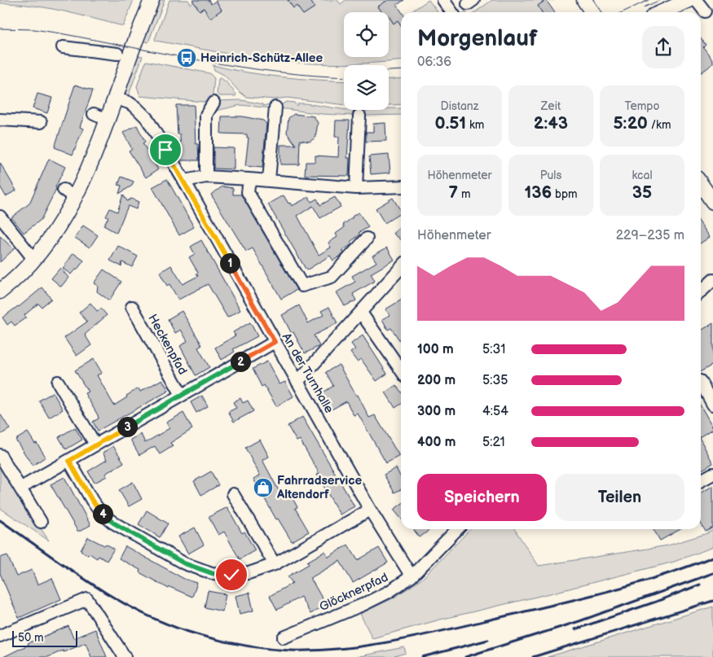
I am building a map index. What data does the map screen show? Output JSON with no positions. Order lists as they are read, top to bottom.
{
  "streets": {
    "street": ["Heckenpfad", "An der Turnhalle", "Glöcknerpfad"]
  },
  "crossings": [
    ["Heckenpfad", "An der Turnhalle"],
    ["An der Turnhalle", "Glöcknerpfad"]
  ],
  "places": {
    "bus stop": ["Heinrich-Schütz-Allee"],
    "shop": ["Fahrradservice Altendorf"]
  },
  "scale_bar": "50 m",
  "page": {
    "heading": ["Morgenlauf", "06:36"],
    "stats": [
      ["Distanz", "0.51 km"],
      ["Zeit", "2:43"],
      ["Tempo", "5:20 /km"],
      ["Höhenmeter", "7 m"],
      ["Puls", "136 bpm"],
      ["kcal", "35"]
    ],
    "chart": ["Höhenmeter", "229–235 m"],
    "pins": [
      "1",
      "2",
      "3",
      "4"
    ],
    "list": [
      {
        "name": "100 m",
        "note": "5:31"
      },
      {
        "name": "200 m",
        "note": "5:35"
      },
      {
        "name": "300 m",
        "note": "4:54"
      },
      {
        "name": "400 m",
        "note": "5:21"
      }
    ],
    "buttons": ["Speichern", "Teilen"],
    "scale": "50 m"
  }
}
